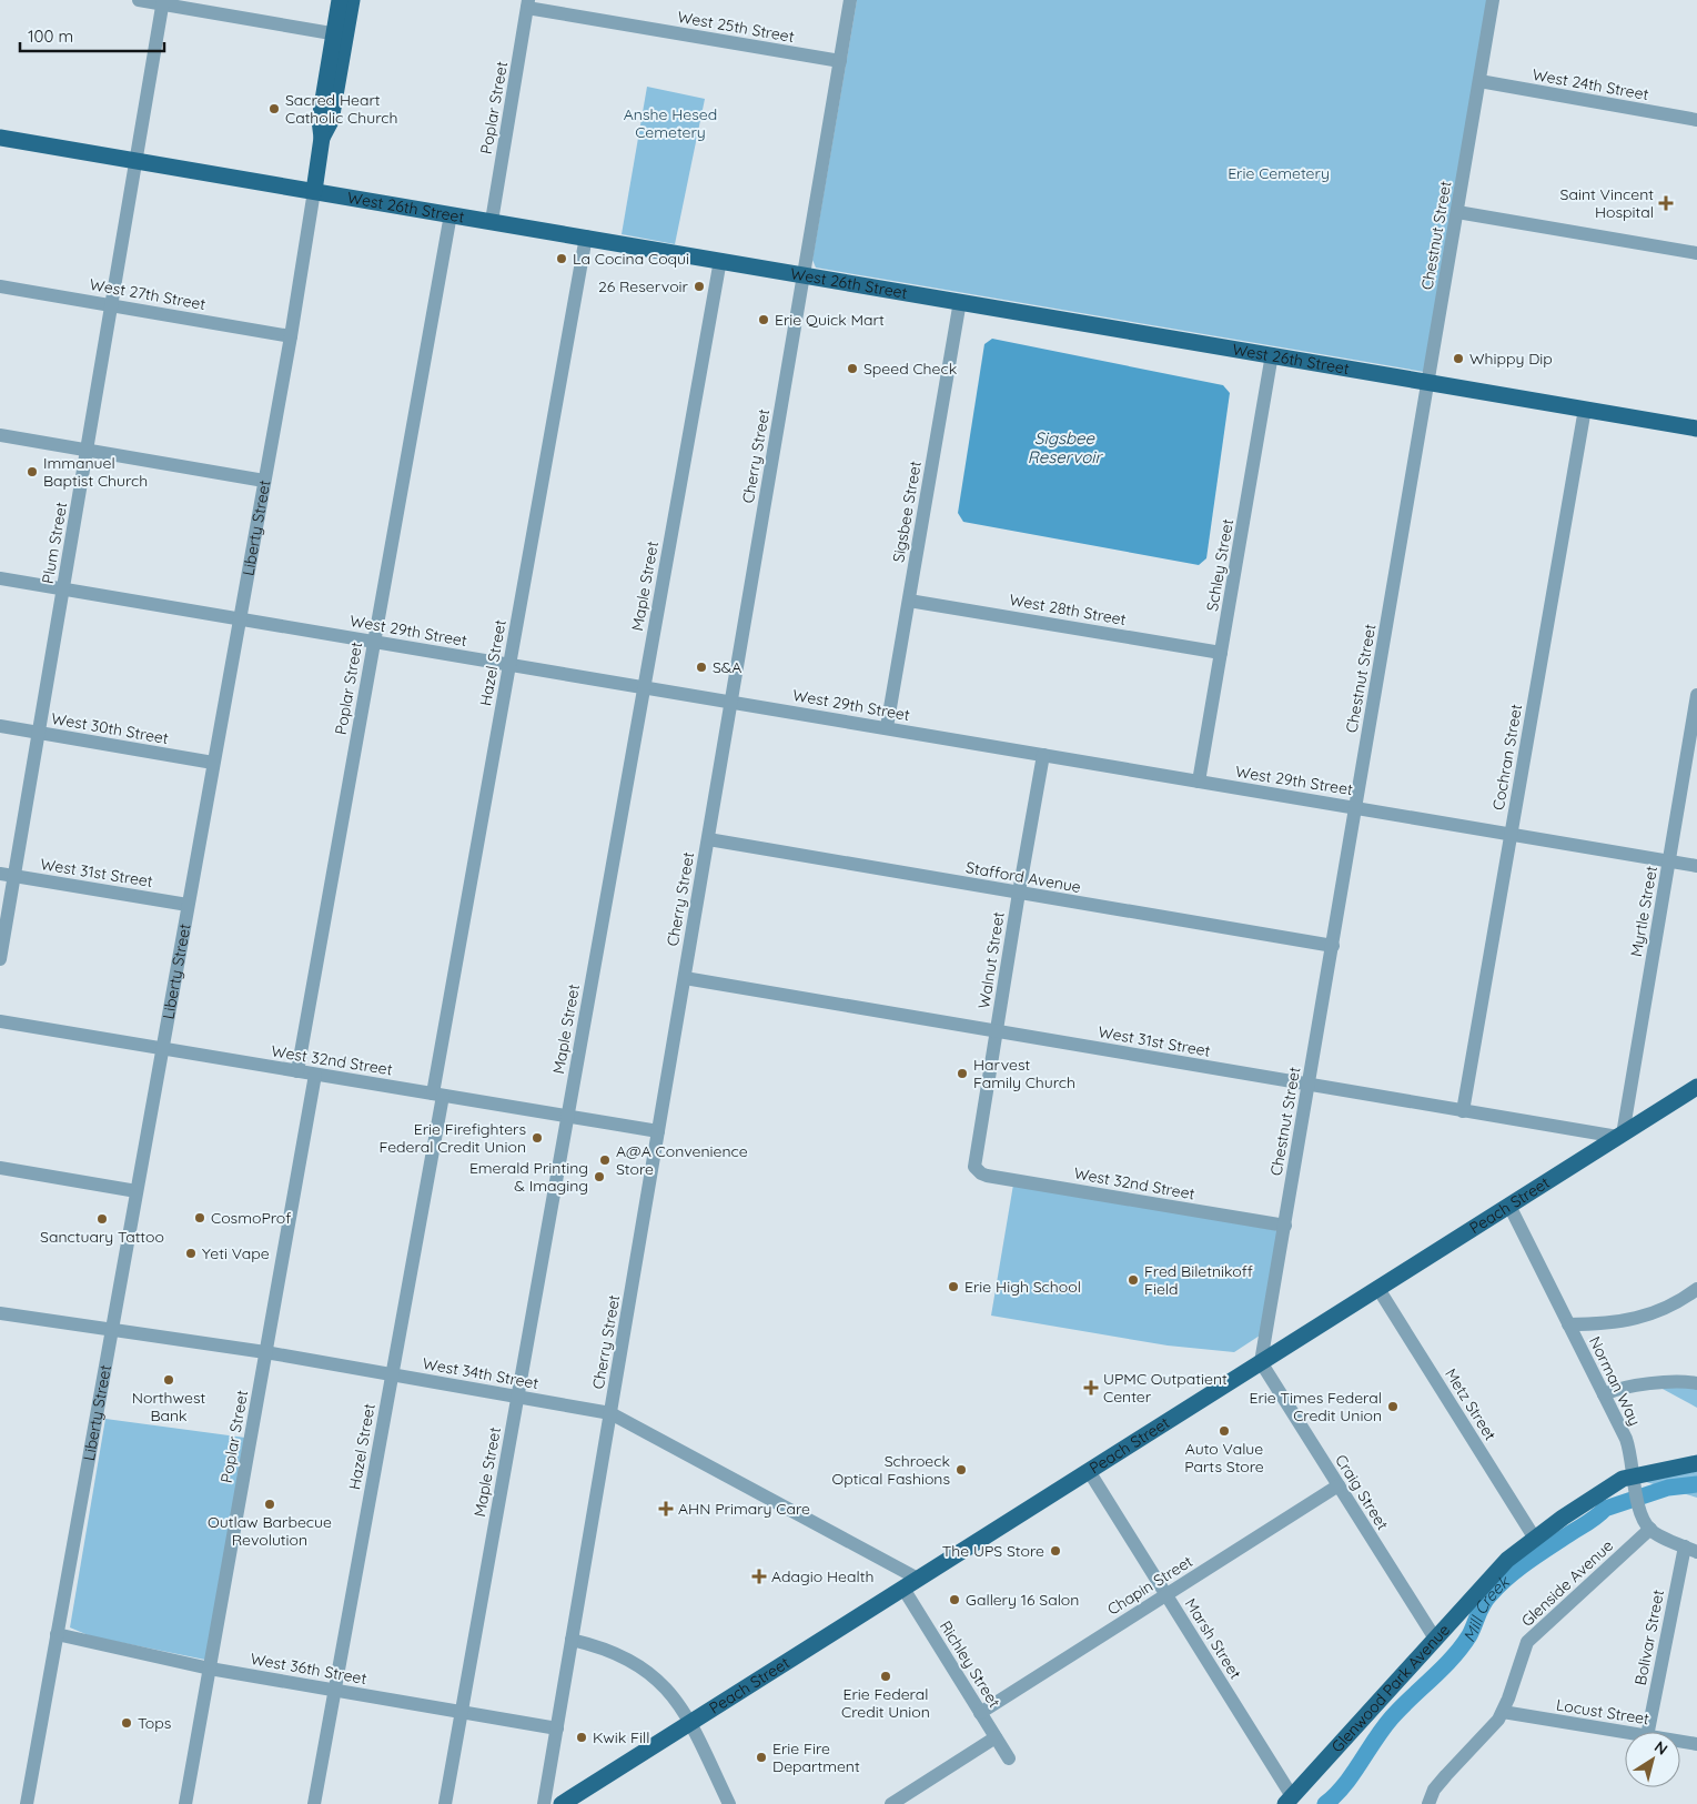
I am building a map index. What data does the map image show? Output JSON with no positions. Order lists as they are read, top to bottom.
{
  "streets": {
    "main road": [
      "West 26th Street",
      "Liberty Street",
      "Peach Street",
      "Glenwood Park Avenue"
    ],
    "street": [
      "West 25th Street",
      "West 24th Street",
      "Poplar Street",
      "Chestnut Street",
      "West 27th Street",
      "Cherry Street",
      "Sigsbee Street",
      "Plum Street",
      "Schley Street",
      "Maple Street",
      "West 28th Street",
      "West 29th Street",
      "Hazel Street",
      "West 30th Street",
      "Cochran Street",
      "West 31st Street",
      "Stafford Avenue",
      "Myrtle Street",
      "Walnut Street",
      "West 32nd Street",
      "West 34th Street",
      "Norman Way",
      "Metz Street",
      "Craig Street",
      "Glenside Avenue",
      "Chapin Street",
      "Bolivar Street",
      "Marsh Street",
      "Richley Street",
      "West 36th Street",
      "Locust Street"
    ]
  },
  "crossings": [
    ["West 25th Street", "Poplar Street"],
    ["West 25th Street", "Cherry Street"],
    ["West 24th Street", "Chestnut Street"],
    ["Poplar Street", "West 26th Street"],
    ["Poplar Street", "West 29th Street"],
    ["Poplar Street", "West 32nd Street"],
    ["Poplar Street", "West 34th Street"],
    ["Poplar Street", "West 36th Street"],
    ["West 26th Street", "Chestnut Street"],
    ["West 26th Street", "Cherry Street"],
    ["West 26th Street", "Sigsbee Street"],
    ["West 26th Street", "Liberty Street"],
    ["West 26th Street", "Plum Street"],
    ["West 26th Street", "Schley Street"],
    ["West 26th Street", "Maple Street"],
    ["West 26th Street", "Hazel Street"],
    ["West 26th Street", "Cochran Street"],
    ["Chestnut Street", "West 29th Street"],
    ["Chestnut Street", "West 31st Street"],
    ["Chestnut Street", "Stafford Avenue"],
    ["Chestnut Street", "West 32nd Street"],
    ["Chestnut Street", "Peach Street"],
    ["Chestnut Street", "Craig Street"],
    ["West 27th Street", "Liberty Street"],
    ["West 27th Street", "Plum Street"],
    ["Cherry Street", "West 29th Street"],
    ["Cherry Street", "West 31st Street"],
    ["Cherry Street", "Stafford Avenue"],
    ["Cherry Street", "West 32nd Street"],
    ["Cherry Street", "West 34th Street"],
    ["Cherry Street", "West 36th Street"],
    ["Sigsbee Street", "West 28th Street"],
    ["Sigsbee Street", "West 29th Street"],
    ["Liberty Street", "West 29th Street"],
    ["Liberty Street", "West 30th Street"],
    ["Liberty Street", "West 31st Street"],
    ["Liberty Street", "West 32nd Street"],
    ["Liberty Street", "West 34th Street"],
    ["Liberty Street", "West 36th Street"],
    ["Plum Street", "West 29th Street"],
    ["Plum Street", "West 30th Street"],
    ["Plum Street", "West 31st Street"],
    ["Schley Street", "West 28th Street"],
    ["Schley Street", "West 29th Street"],
    ["Maple Street", "West 29th Street"],
    ["Maple Street", "West 32nd Street"],
    ["Maple Street", "West 34th Street"],
    ["Maple Street", "West 36th Street"],
    ["West 29th Street", "Hazel Street"],
    ["West 29th Street", "Cochran Street"],
    ["West 29th Street", "Myrtle Street"],
    ["West 29th Street", "Walnut Street"],
    ["Hazel Street", "West 32nd Street"],
    ["Hazel Street", "West 34th Street"],
    ["Hazel Street", "West 36th Street"],
    ["Cochran Street", "West 31st Street"],
    ["West 31st Street", "Myrtle Street"],
    ["West 31st Street", "Walnut Street"],
    ["West 31st Street", "Peach Street"],
    ["Stafford Avenue", "Walnut Street"],
    ["Myrtle Street", "Peach Street"],
    ["Walnut Street", "West 32nd Street"],
    ["Peach Street", "West 34th Street"],
    ["Peach Street", "Norman Way"],
    ["Peach Street", "Metz Street"],
    ["Peach Street", "Craig Street"],
    ["Peach Street", "Marsh Street"],
    ["Peach Street", "Richley Street"],
    ["Norman Way", "Glenside Avenue"],
    ["Norman Way", "Glenwood Park Avenue"],
    ["Metz Street", "Glenwood Park Avenue"],
    ["Craig Street", "Chapin Street"],
    ["Craig Street", "Glenwood Park Avenue"],
    ["Glenside Avenue", "Locust Street"],
    ["Chapin Street", "Marsh Street"],
    ["Chapin Street", "Richley Street"],
    ["Marsh Street", "Glenwood Park Avenue"]
  ],
  "water": ["Sigsbee Reservoir", "Mill Creek"],
  "parks": ["Anshe Hesed Cemetery", "Erie Cemetery"],
  "places": {
    "other": [
      "Sacred Heart Catholic Church",
      "La Cocina Coqui",
      "26 Reservoir",
      "Erie Quick Mart",
      "Whippy Dip",
      "Speed Check",
      "Immanuel Baptist Church",
      "S&A",
      "Harvest Family Church",
      "Erie Firefighters Federal Credit Union",
      "A@A Convenience Store",
      "Emerald Printing & Imaging",
      "CosmoProf",
      "Sanctuary Tattoo",
      "Yeti Vape",
      "Fred Biletnikoff Field",
      "Erie High School",
      "Northwest Bank",
      "Erie Times Federal Credit Union",
      "Auto Value Parts Store",
      "Schroeck Optical Fashions",
      "Outlaw Barbecue Revolution",
      "The UPS Store",
      "Gallery 16 Salon",
      "Erie Federal Credit Union",
      "Tops",
      "Kwik Fill",
      "Erie Fire Department"
    ],
    "health": [
      "Saint Vincent Hospital",
      "UPMC Outpatient Center",
      "AHN Primary Care",
      "Adagio Health"
    ]
  },
  "scale_bar": "100 m",
  "north": "top right"
}
